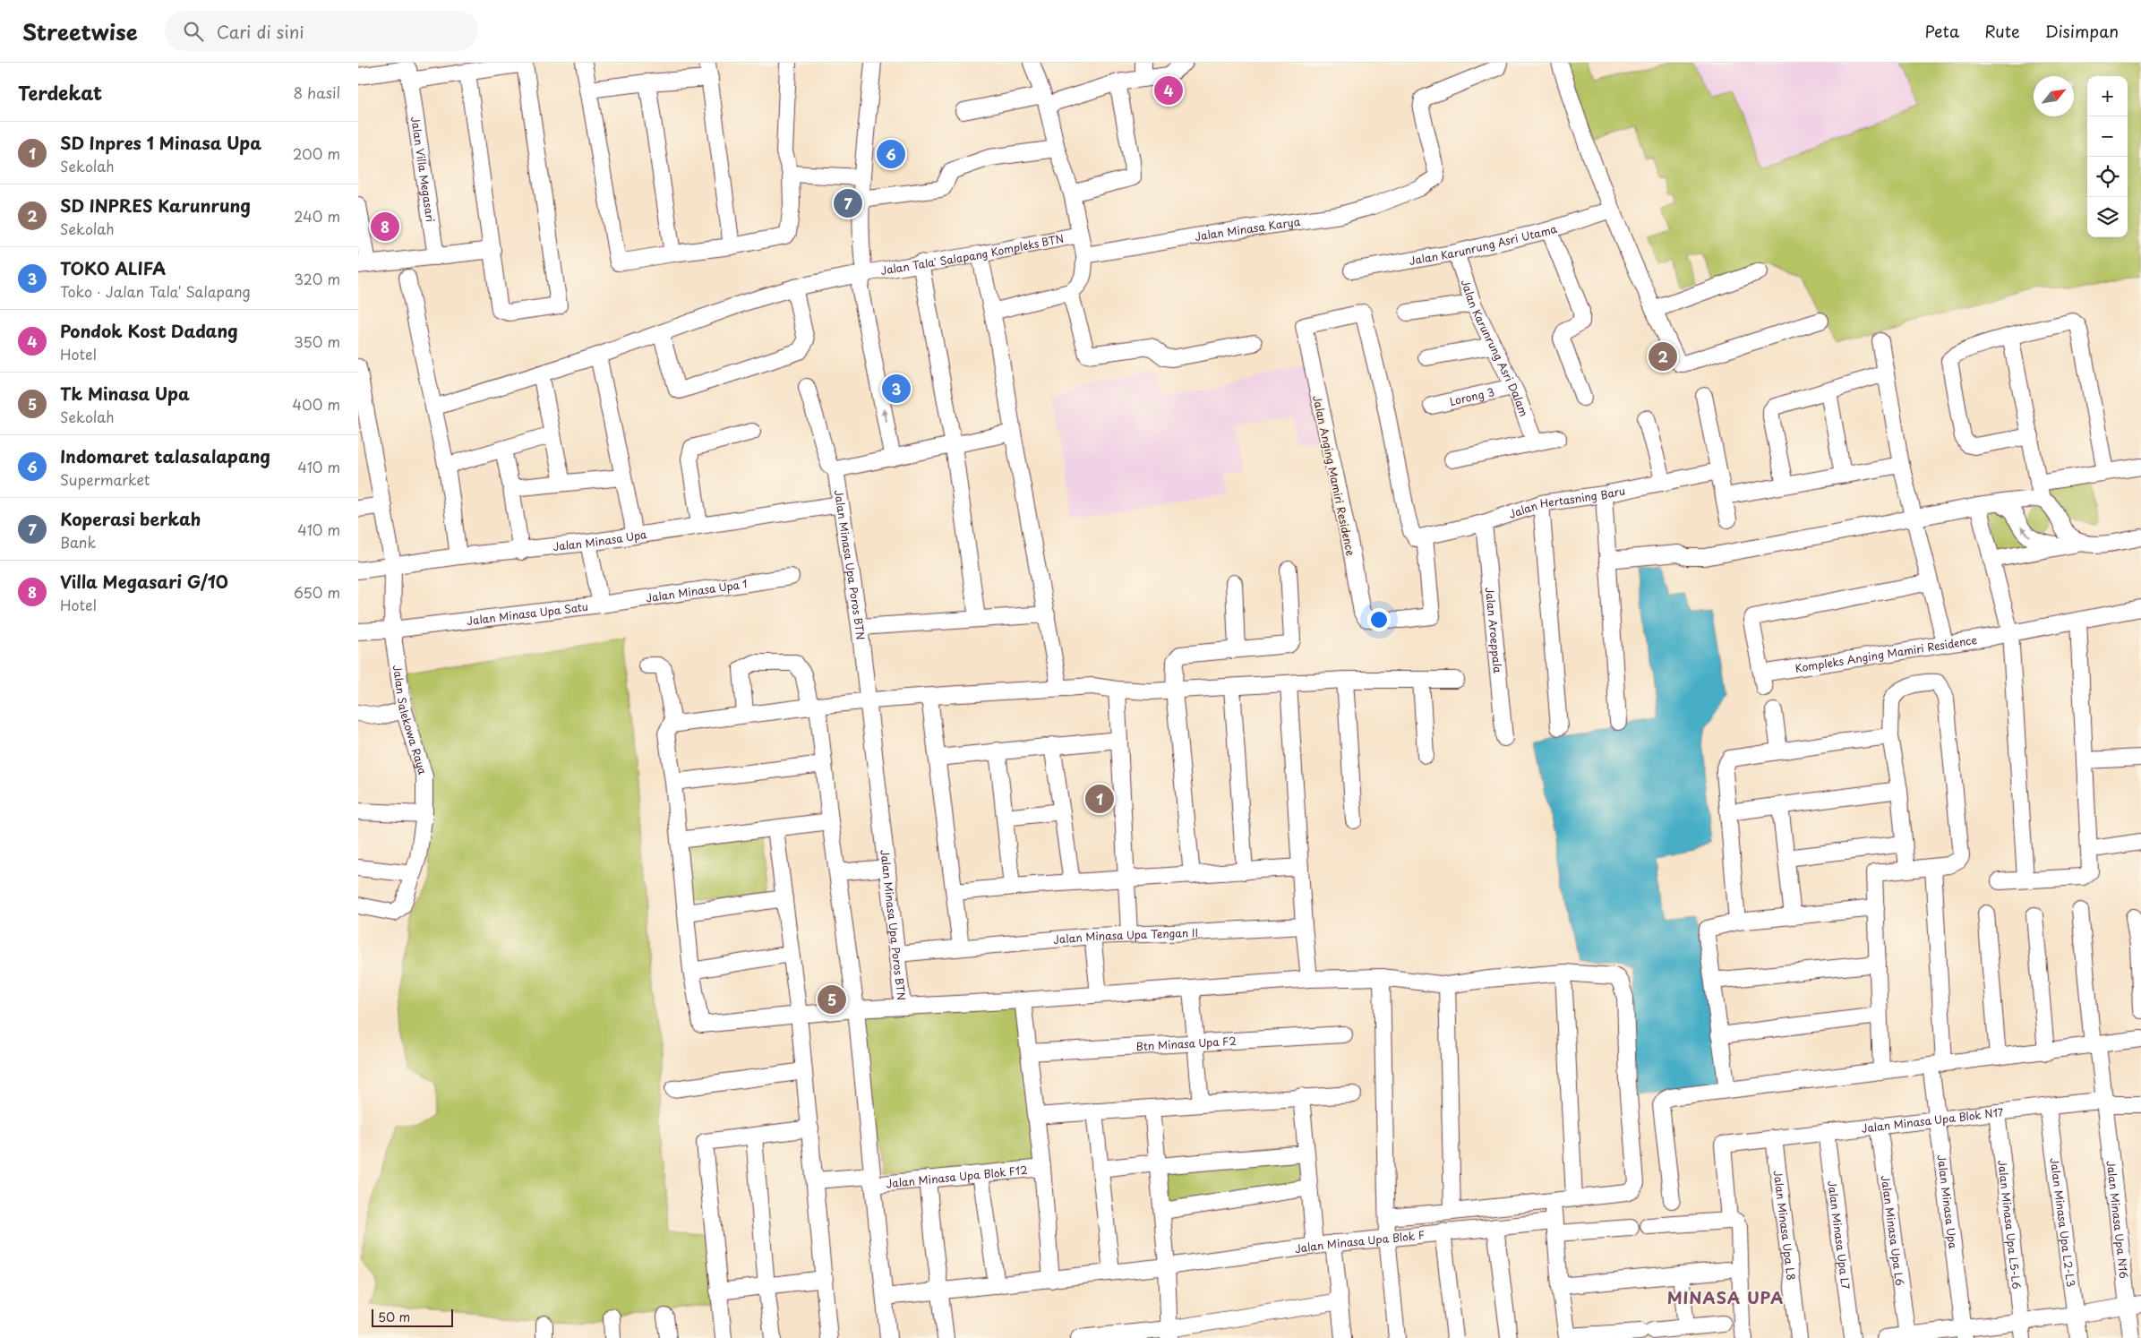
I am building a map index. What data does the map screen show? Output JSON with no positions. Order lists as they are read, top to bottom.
{
  "streets": {
    "street": [
      "Jalan Villa Megasari",
      "Jalan Minasa Karya",
      "Jalan Karunrung Asri Utama",
      "Jalan Tala' Salapang Kompleks BTN",
      "Jalan Karunrung Asri Dalam",
      "Lorong 3",
      "Jalan Anging Mamiri Residence",
      "Jalan Hertasning Baru",
      "Jalan Minasa Upa",
      "Jalan Minasa Upa Poros BTN",
      "Jalan Minasa Upa 1",
      "Jalan Minasa Upa Satu",
      "Jalan Aroeppala",
      "Kompleks Anging Mamiri Residence",
      "Jalan Salekowa Raya",
      "Jalan Minasa Upa Tengan II",
      "Btn Minasa Upa F2",
      "Jalan Minasa Upa Blok N17",
      "Jalan Minasa Upa Blok F12",
      "Jalan Minasa Upa N16",
      "Jalan Minasa Upa L2-L3",
      "Jalan Minasa Upa L8",
      "Jalan Minasa Upa L5-L6",
      "Jalan Minasa Upa L6",
      "Jalan Minasa Upa L7",
      "Jalan Minasa Upa Blok F"
    ]
  },
  "crossings": [
    ["Jalan Karunrung Asri Utama", "Jalan Karunrung Asri Dalam"],
    ["Jalan Karunrung Asri Dalam", "Lorong 3"],
    ["Jalan Anging Mamiri Residence", "Jalan Hertasning Baru"],
    ["Jalan Hertasning Baru", "Jalan Aroeppala"],
    ["Jalan Minasa Upa", "Jalan Minasa Upa Poros BTN"],
    ["Jalan Minasa Upa", "Jalan Minasa Upa Satu"],
    ["Jalan Minasa Upa", "Jalan Salekowa Raya"],
    ["Jalan Minasa Upa", "Jalan Minasa Upa Blok N17"],
    ["Jalan Minasa Upa Poros BTN", "Jalan Minasa Upa Tengan II"],
    ["Jalan Minasa Upa 1", "Jalan Minasa Upa Satu"],
    ["Jalan Minasa Upa Satu", "Jalan Salekowa Raya"],
    ["Jalan Minasa Upa Blok N17", "Jalan Minasa Upa N16"],
    ["Jalan Minasa Upa Blok N17", "Jalan Minasa Upa L2-L3"],
    ["Jalan Minasa Upa Blok N17", "Jalan Minasa Upa L8"],
    ["Jalan Minasa Upa Blok N17", "Jalan Minasa Upa L5-L6"],
    ["Jalan Minasa Upa Blok N17", "Jalan Minasa Upa L6"],
    ["Jalan Minasa Upa Blok N17", "Jalan Minasa Upa L7"]
  ],
  "districts": ["MINASA UPA"],
  "scale_bar": "50 m",
  "north": "top right",
  "page": {
    "header": "Streetwise",
    "search": "Cari di sini",
    "nav": ["Peta", "Rute", "Disimpan"],
    "heading": ["Terdekat", "8 hasil"],
    "pins": [
      "4",
      "6",
      "7",
      "8",
      "2",
      "3",
      "1",
      "5"
    ],
    "map_buttons": ["+", "−"],
    "list": [
      {
        "mark": "1",
        "name": "SD Inpres 1 Minasa Upa",
        "note": "Sekolah",
        "value": "200 m"
      },
      {
        "mark": "2",
        "name": "SD INPRES Karunrung",
        "note": "Sekolah",
        "value": "240 m"
      },
      {
        "mark": "3",
        "name": "TOKO ALIFA",
        "note": "Toko · Jalan Tala' Salapang",
        "value": "320 m"
      },
      {
        "mark": "4",
        "name": "Pondok Kost Dadang",
        "note": "Hotel",
        "value": "350 m"
      },
      {
        "mark": "5",
        "name": "Tk Minasa Upa",
        "note": "Sekolah",
        "value": "400 m"
      },
      {
        "mark": "6",
        "name": "Indomaret talasalapang",
        "note": "Supermarket",
        "value": "410 m"
      },
      {
        "mark": "7",
        "name": "Koperasi berkah",
        "note": "Bank",
        "value": "410 m"
      },
      {
        "mark": "8",
        "name": "Villa Megasari G/10",
        "note": "Hotel",
        "value": "650 m"
      }
    ],
    "scale": "50 m"
  }
}
